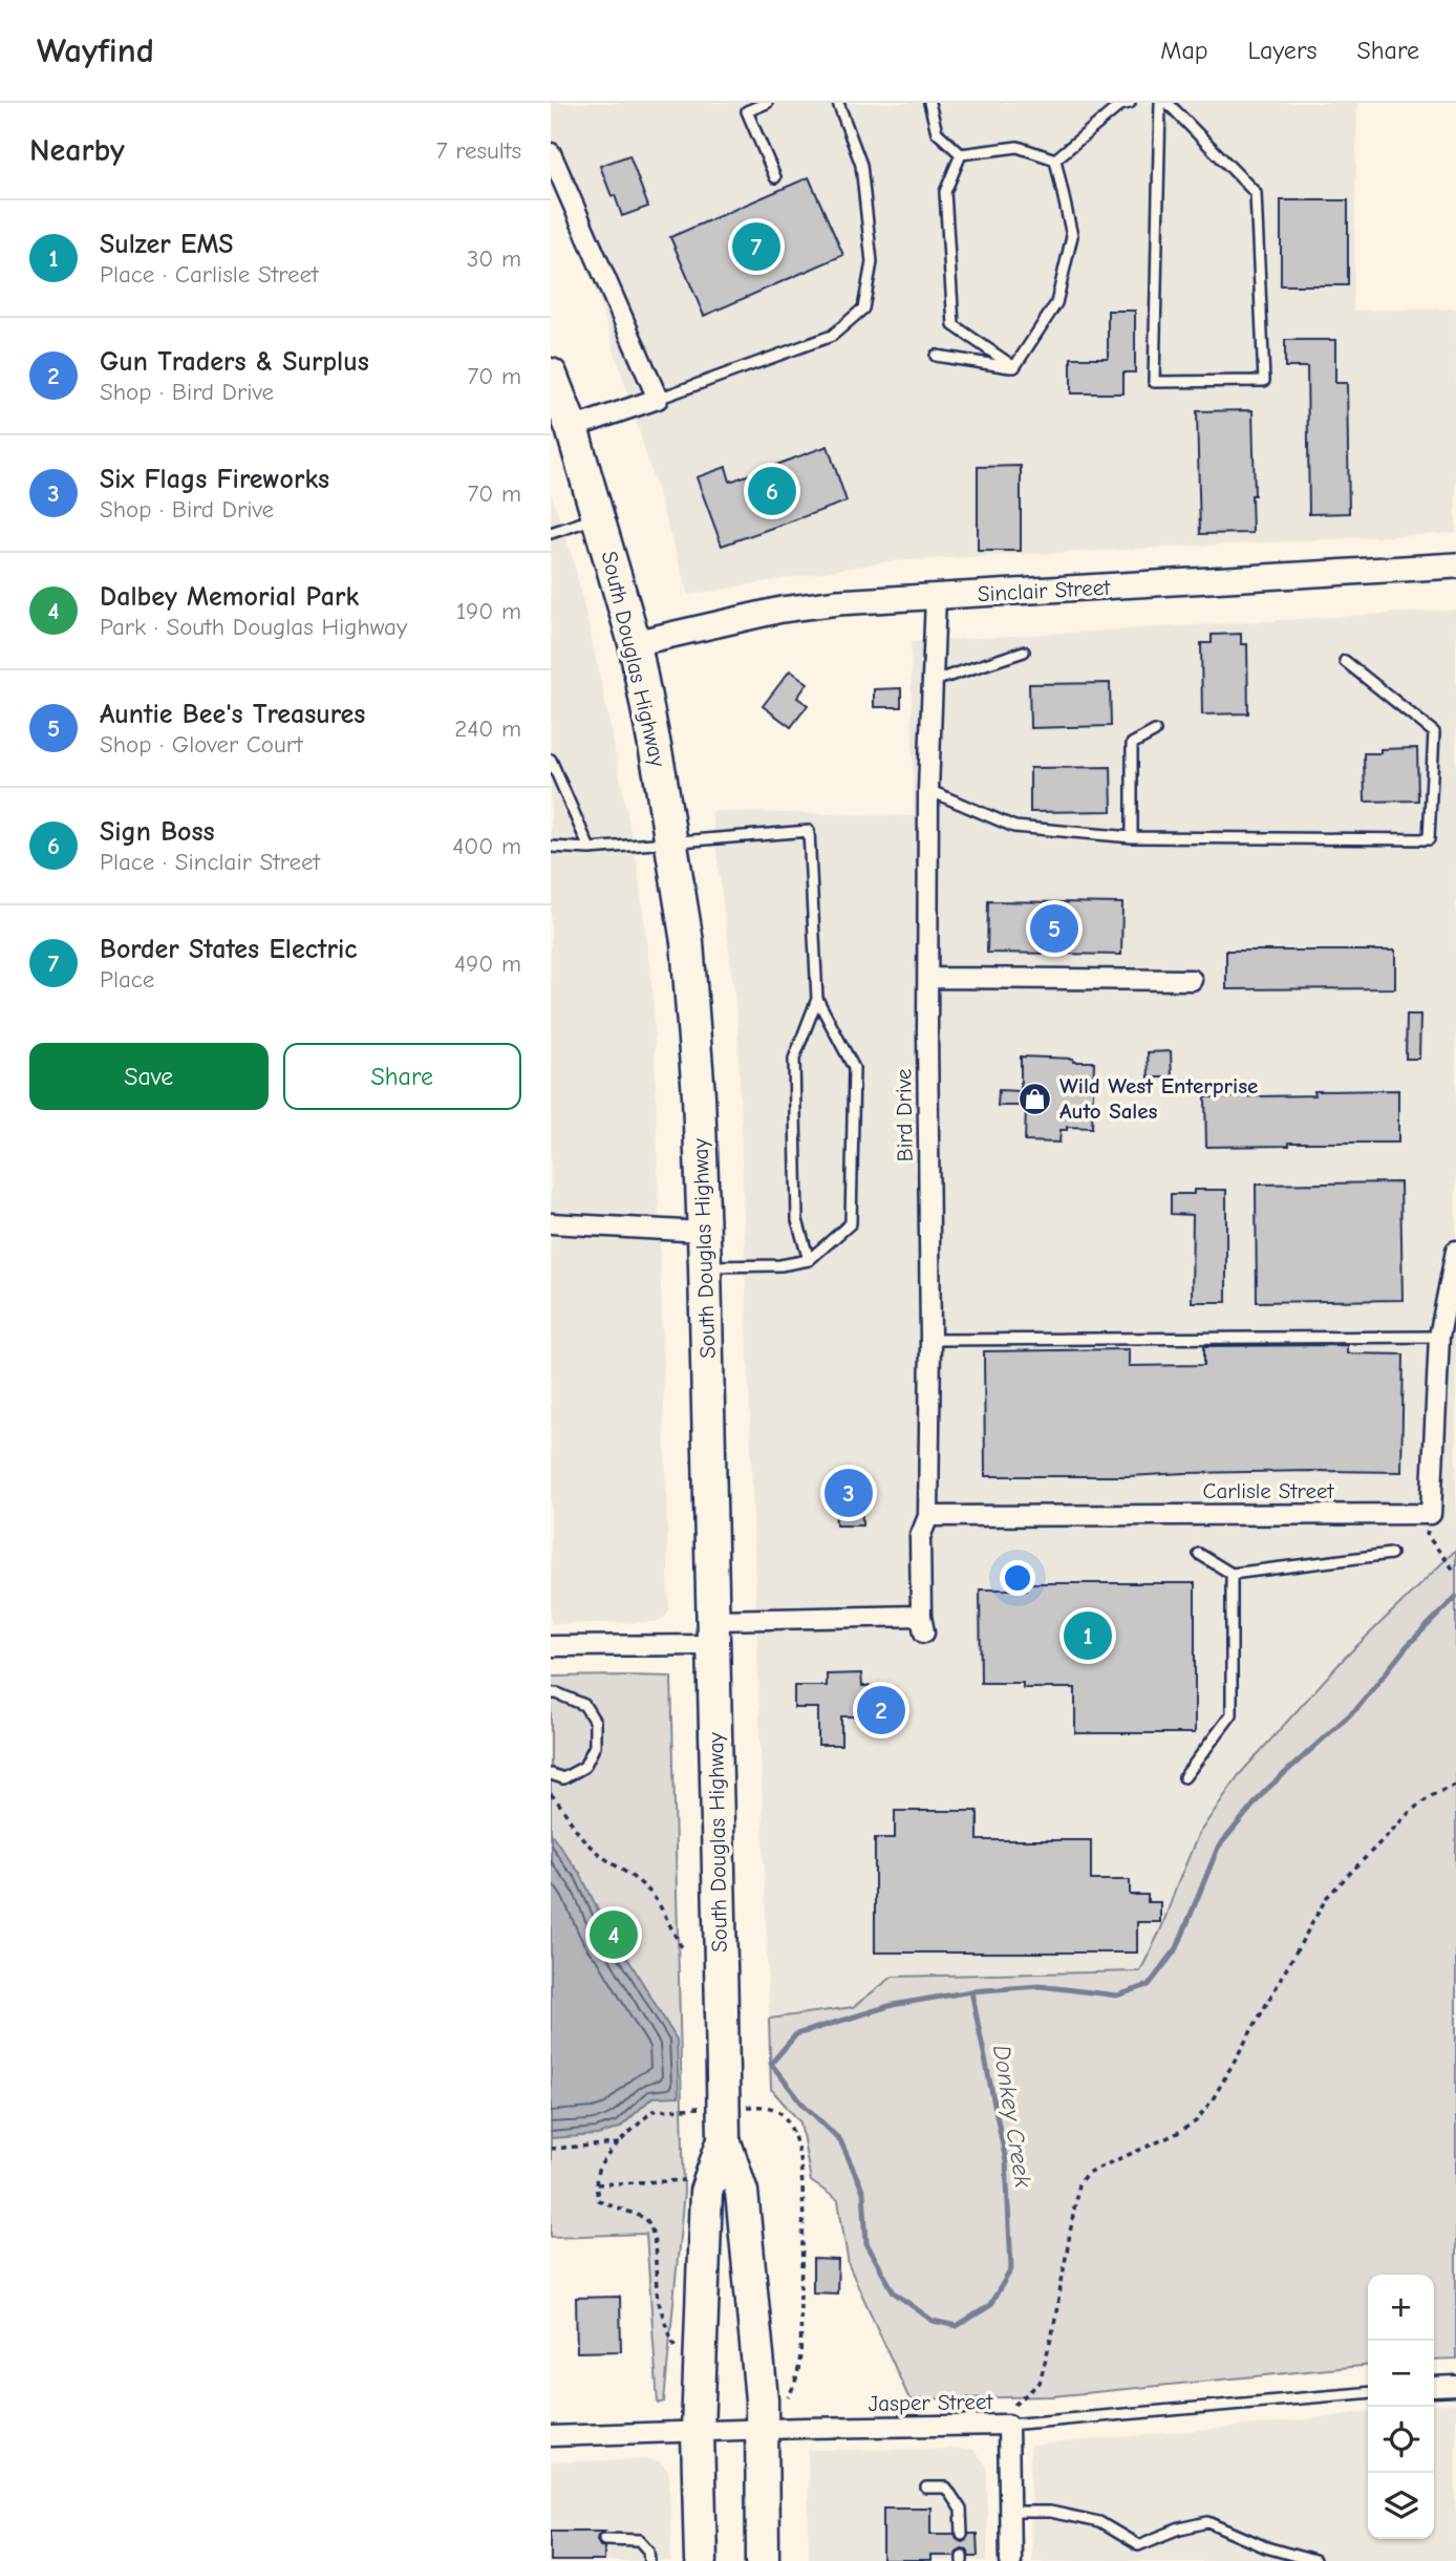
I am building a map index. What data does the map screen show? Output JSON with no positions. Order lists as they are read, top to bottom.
{
  "streets": {
    "highway": ["South Douglas Highway"],
    "street": [
      "Sinclair Street",
      "Bird Drive",
      "Carlisle Street",
      "Jasper Street"
    ]
  },
  "crossings": [
    ["Sinclair Street", "South Douglas Highway"],
    ["Sinclair Street", "Bird Drive"],
    ["South Douglas Highway", "Bird Drive"],
    ["South Douglas Highway", "Jasper Street"],
    ["Bird Drive", "Carlisle Street"]
  ],
  "water": ["Donkey Creek"],
  "places": {
    "shop": ["Wild West Enterprise Auto Sales"]
  },
  "page": {
    "header": "Wayfind",
    "nav": ["Map", "Layers", "Share"],
    "heading": ["Nearby", "7 results"],
    "list": [
      {
        "mark": "1",
        "name": "Sulzer EMS",
        "note": "Place · Carlisle Street",
        "value": "30 m"
      },
      {
        "mark": "2",
        "name": "Gun Traders & Surplus",
        "note": "Shop · Bird Drive",
        "value": "70 m"
      },
      {
        "mark": "3",
        "name": "Six Flags Fireworks",
        "note": "Shop · Bird Drive",
        "value": "70 m"
      },
      {
        "mark": "4",
        "name": "Dalbey Memorial Park",
        "note": "Park · South Douglas Highway",
        "value": "190 m"
      },
      {
        "mark": "5",
        "name": "Auntie Bee's Treasures",
        "note": "Shop · Glover Court",
        "value": "240 m"
      },
      {
        "mark": "6",
        "name": "Sign Boss",
        "note": "Place · Sinclair Street",
        "value": "400 m"
      },
      {
        "mark": "7",
        "name": "Border States Electric",
        "note": "Place",
        "value": "490 m"
      }
    ],
    "pins": [
      "7",
      "6",
      "5",
      "3",
      "1",
      "2",
      "4"
    ],
    "buttons": ["Save", "Share"],
    "map_buttons": ["+", "−"]
  }
}
